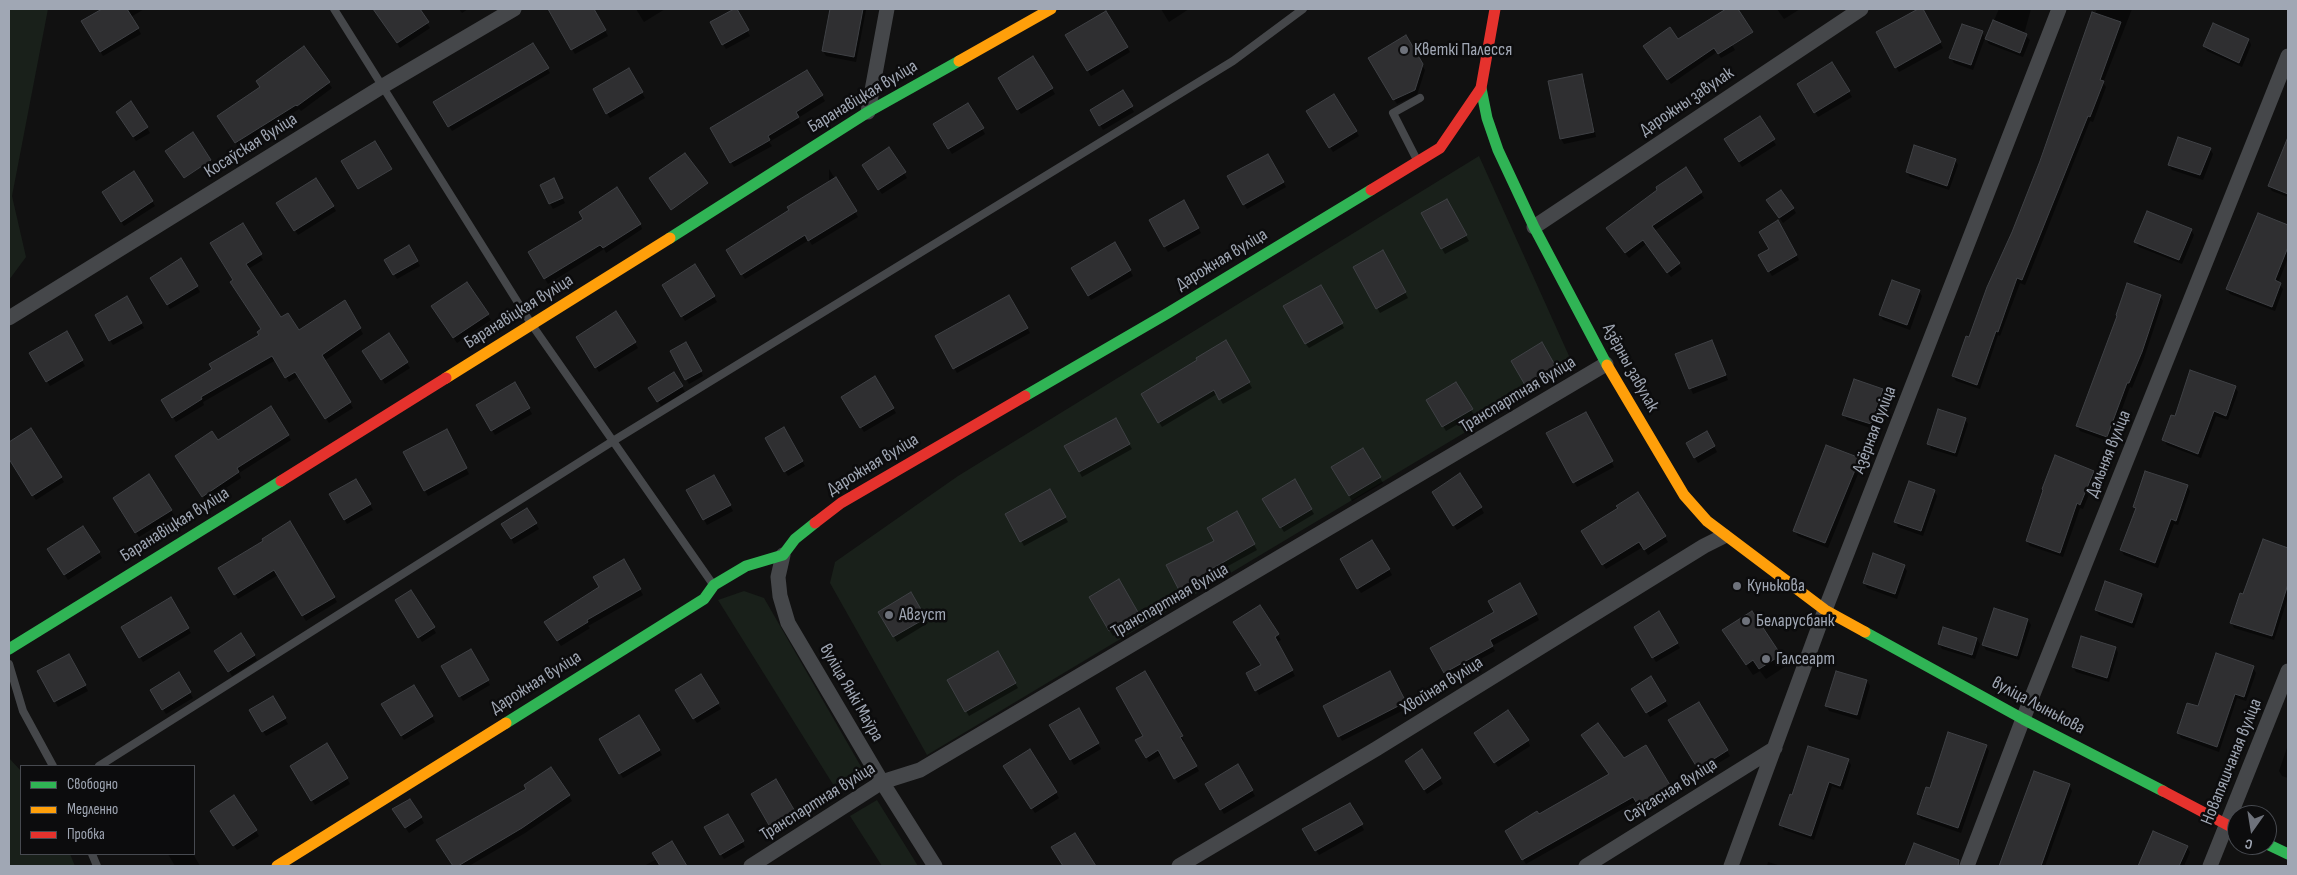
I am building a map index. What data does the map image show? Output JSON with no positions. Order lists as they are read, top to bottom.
{
  "streets": {
    "street": [
      "Баранавіцкая вуліца",
      "Дарожны завулак",
      "Косаўская вуліца",
      "Дарожная вуліца",
      "Азёрны завулак",
      "Транспартная вуліца",
      "Азёрная вуліца",
      "Дальняя вуліца",
      "Хвойная вуліца",
      "вуліца Янкі Маўра",
      "вуліца Лынькова",
      "Новапяшчаная вуліца",
      "Саўгасная вуліца"
    ]
  },
  "crossings": [
    ["Дарожны завулак", "Азёрны завулак"],
    ["Дарожная вуліца", "Азёрны завулак"],
    ["Дарожная вуліца", "вуліца Янкі Маўра"],
    ["Азёрны завулак", "Транспартная вуліца"],
    ["Азёрны завулак", "Азёрная вуліца"],
    ["Азёрны завулак", "Хвойная вуліца"],
    ["Азёрны завулак", "вуліца Лынькова"],
    ["Транспартная вуліца", "вуліца Янкі Маўра"],
    ["Азёрная вуліца", "вуліца Лынькова"],
    ["Азёрная вуліца", "Саўгасная вуліца"],
    ["Дальняя вуліца", "вуліца Лынькова"]
  ],
  "places": [
    "Кветкі Палесся",
    "Кунькова",
    "Август",
    "Беларусбанк",
    "Галсеарт"
  ],
  "legend": ["Свободно", "Медленно", "Пробка"],
  "north": "bottom"
}
